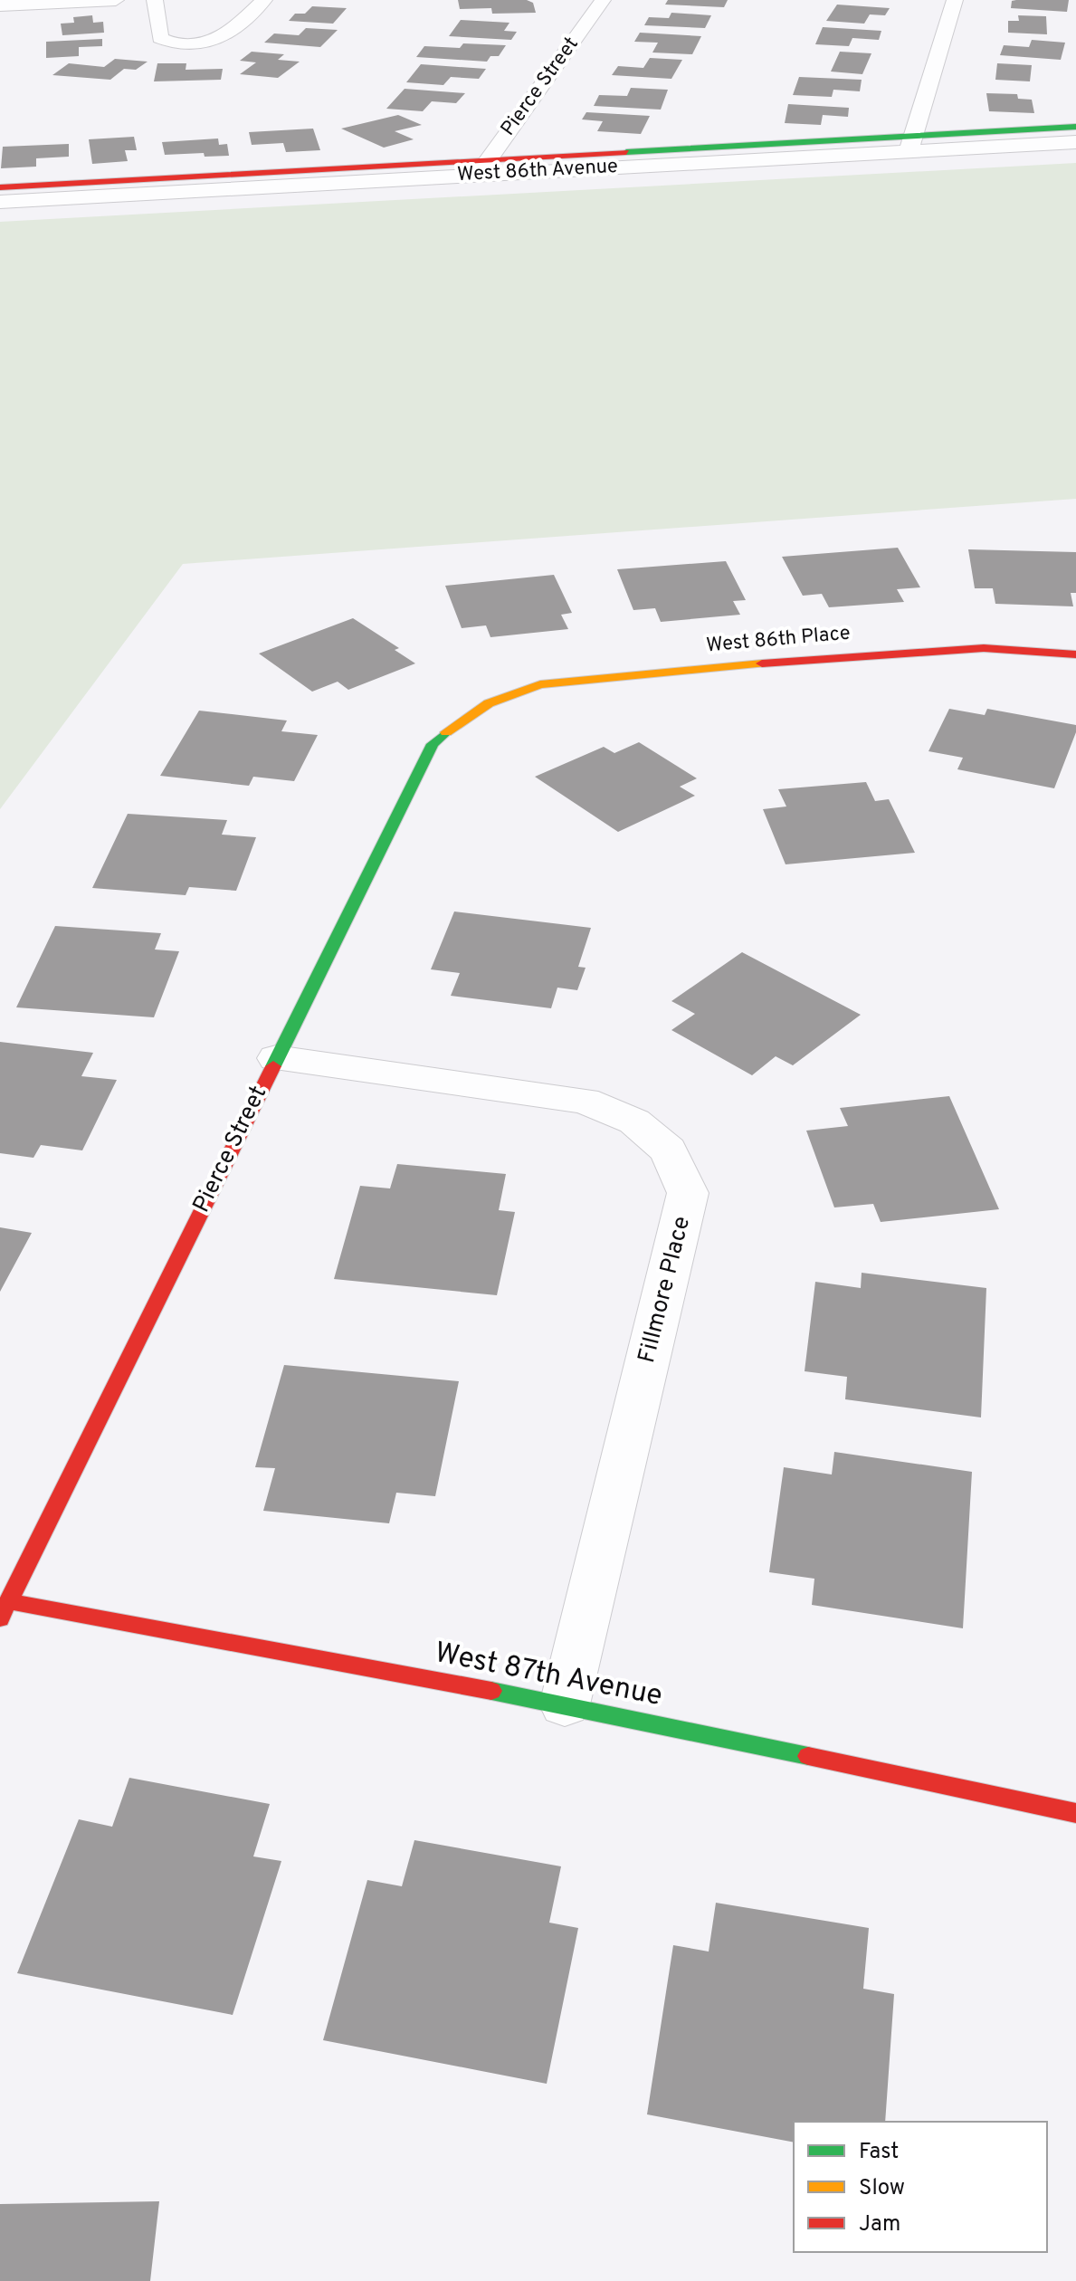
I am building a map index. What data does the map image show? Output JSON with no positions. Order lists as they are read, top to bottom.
{
  "streets": {
    "street": [
      "Pierce Street",
      "West 86th Avenue",
      "West 86th Place",
      "Fillmore Place",
      "West 87th Avenue"
    ]
  },
  "crossings": [
    ["Pierce Street", "West 86th Avenue"],
    ["Pierce Street", "West 86th Place"],
    ["Pierce Street", "Fillmore Place"],
    ["Pierce Street", "West 87th Avenue"],
    ["Fillmore Place", "West 87th Avenue"]
  ],
  "legend": ["Fast", "Slow", "Jam"]
}
